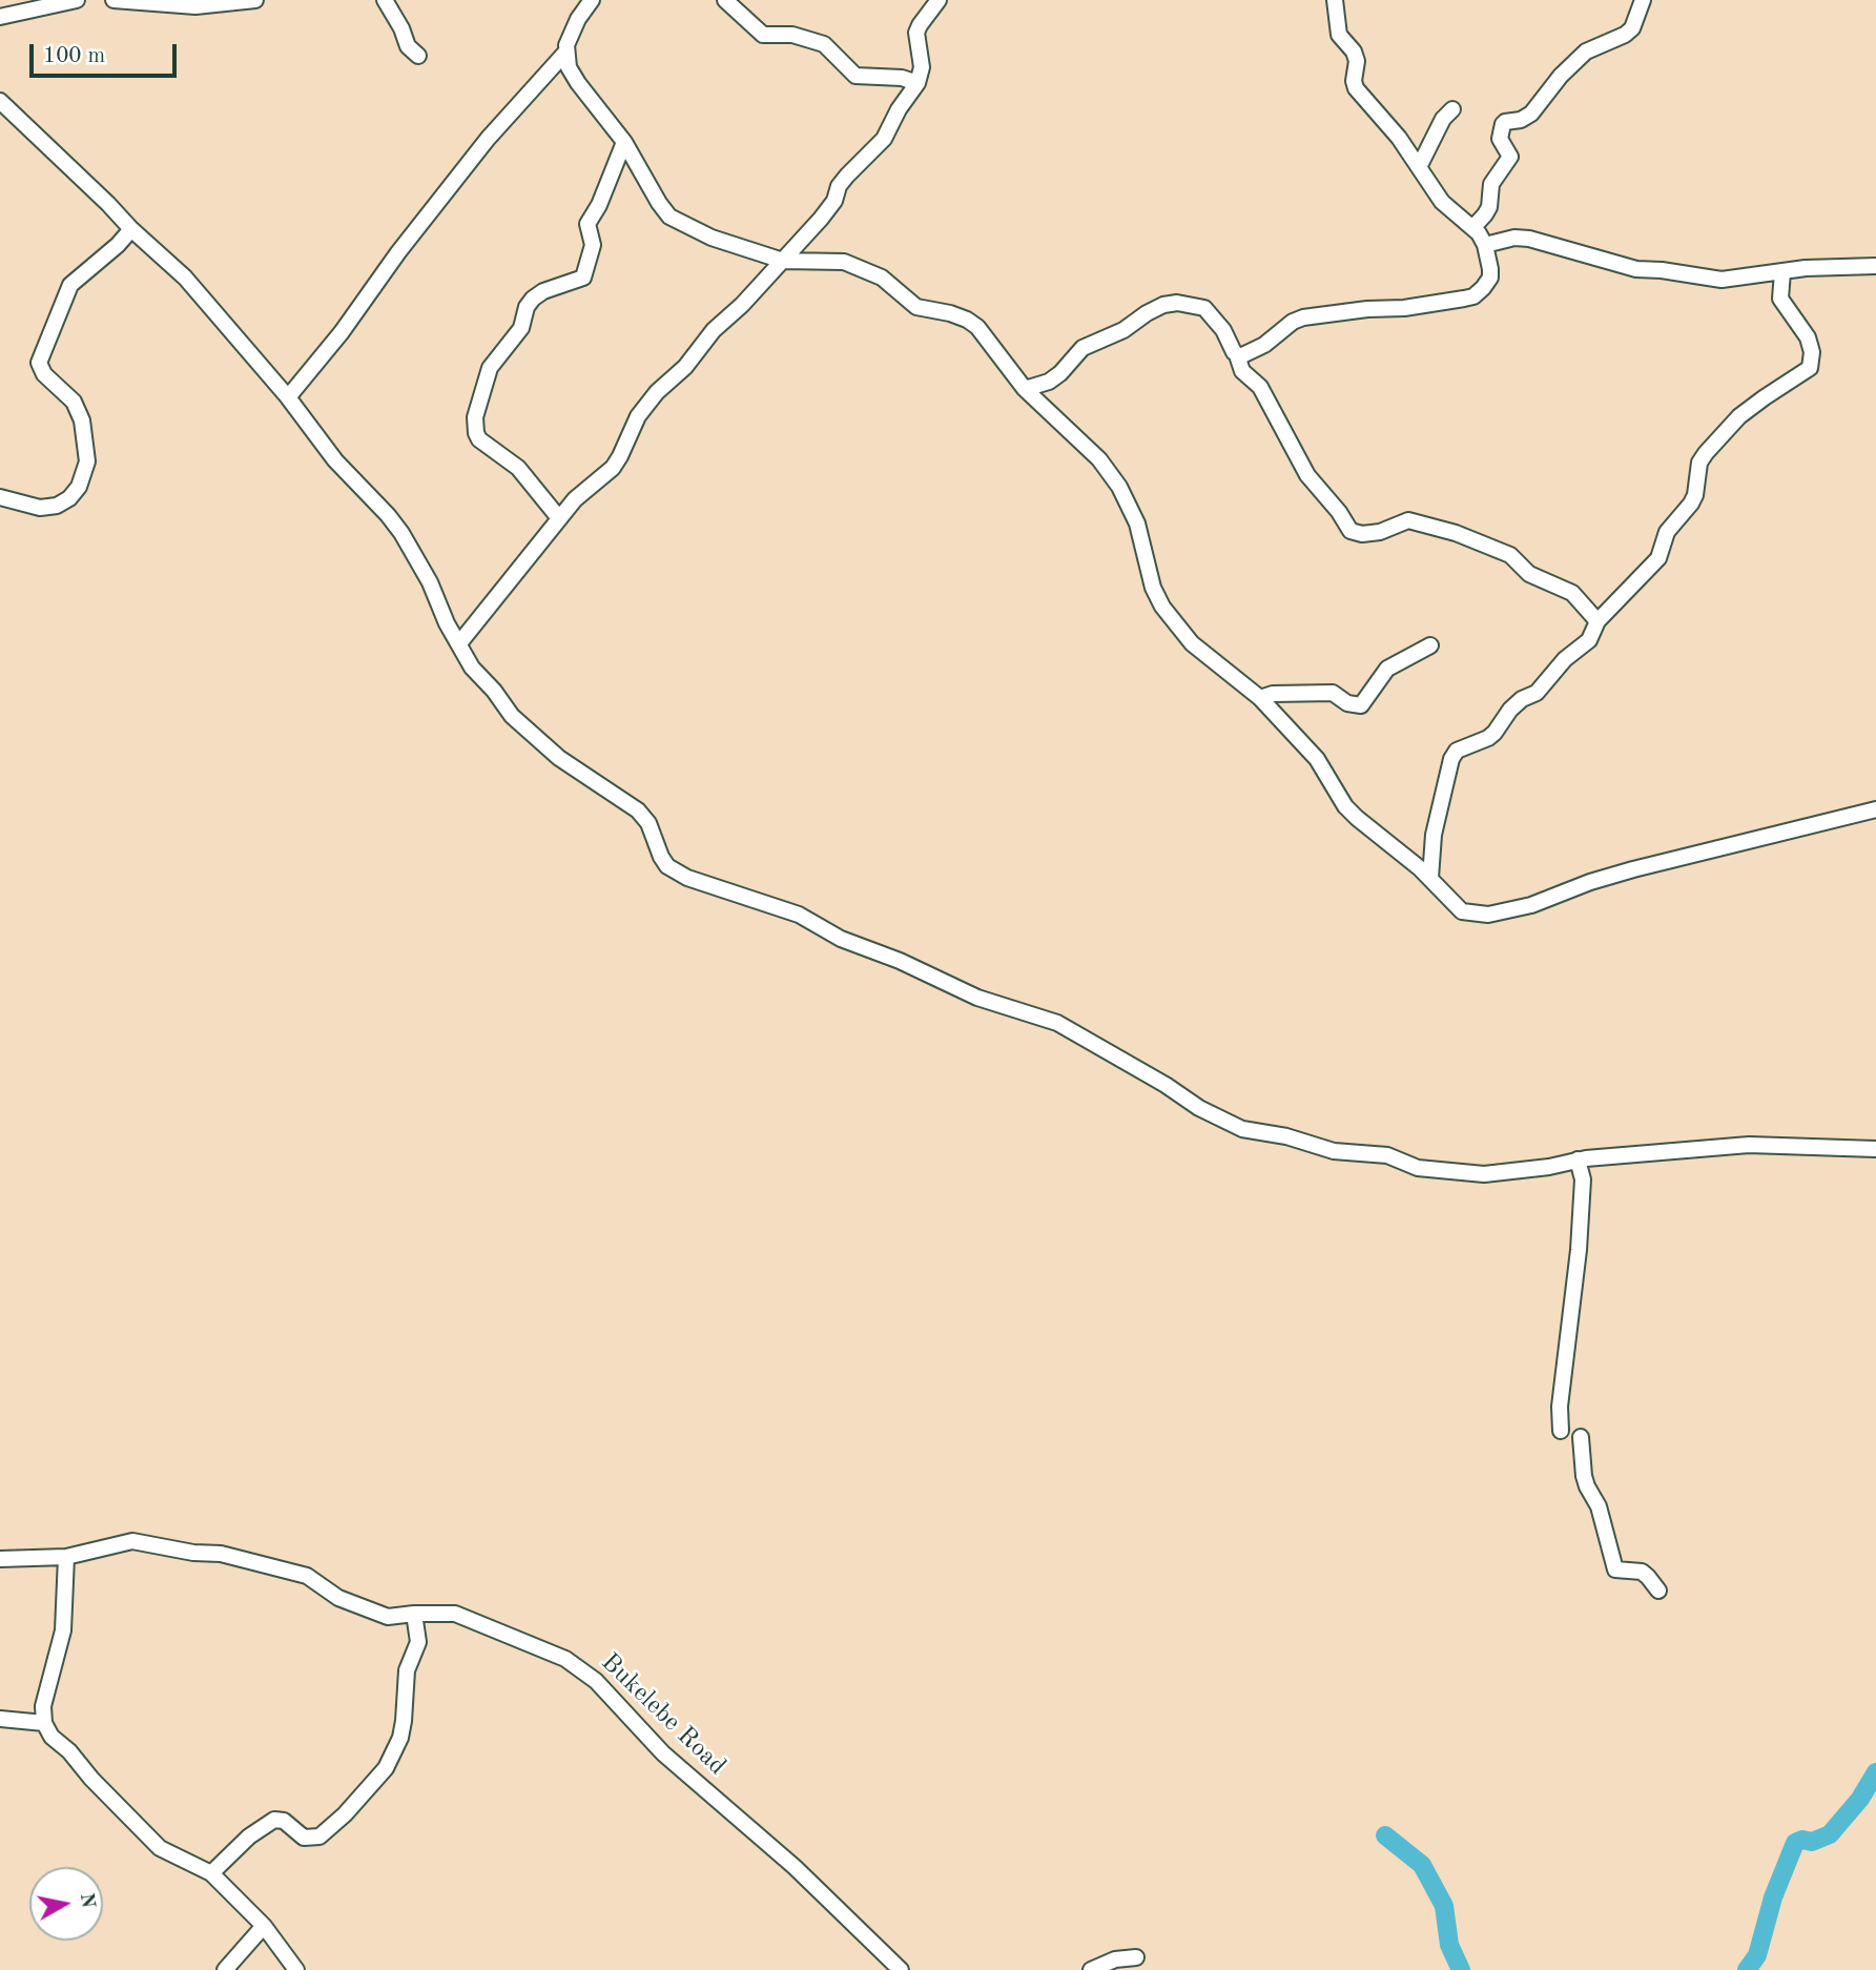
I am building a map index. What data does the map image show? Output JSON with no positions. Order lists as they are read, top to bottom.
{
  "streets": {
    "street": ["Bukelebe Road"]
  },
  "scale_bar": "100 m",
  "north": "right"
}
